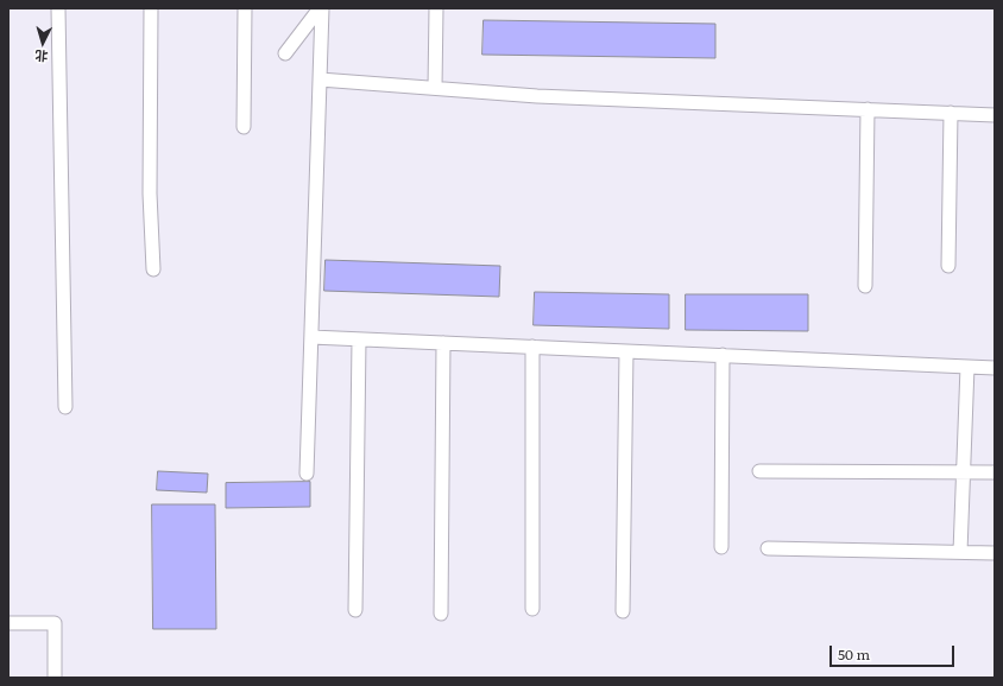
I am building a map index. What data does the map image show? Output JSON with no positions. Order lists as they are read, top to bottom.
{
  "scale_bar": "50 m",
  "north": "bottom"
}
